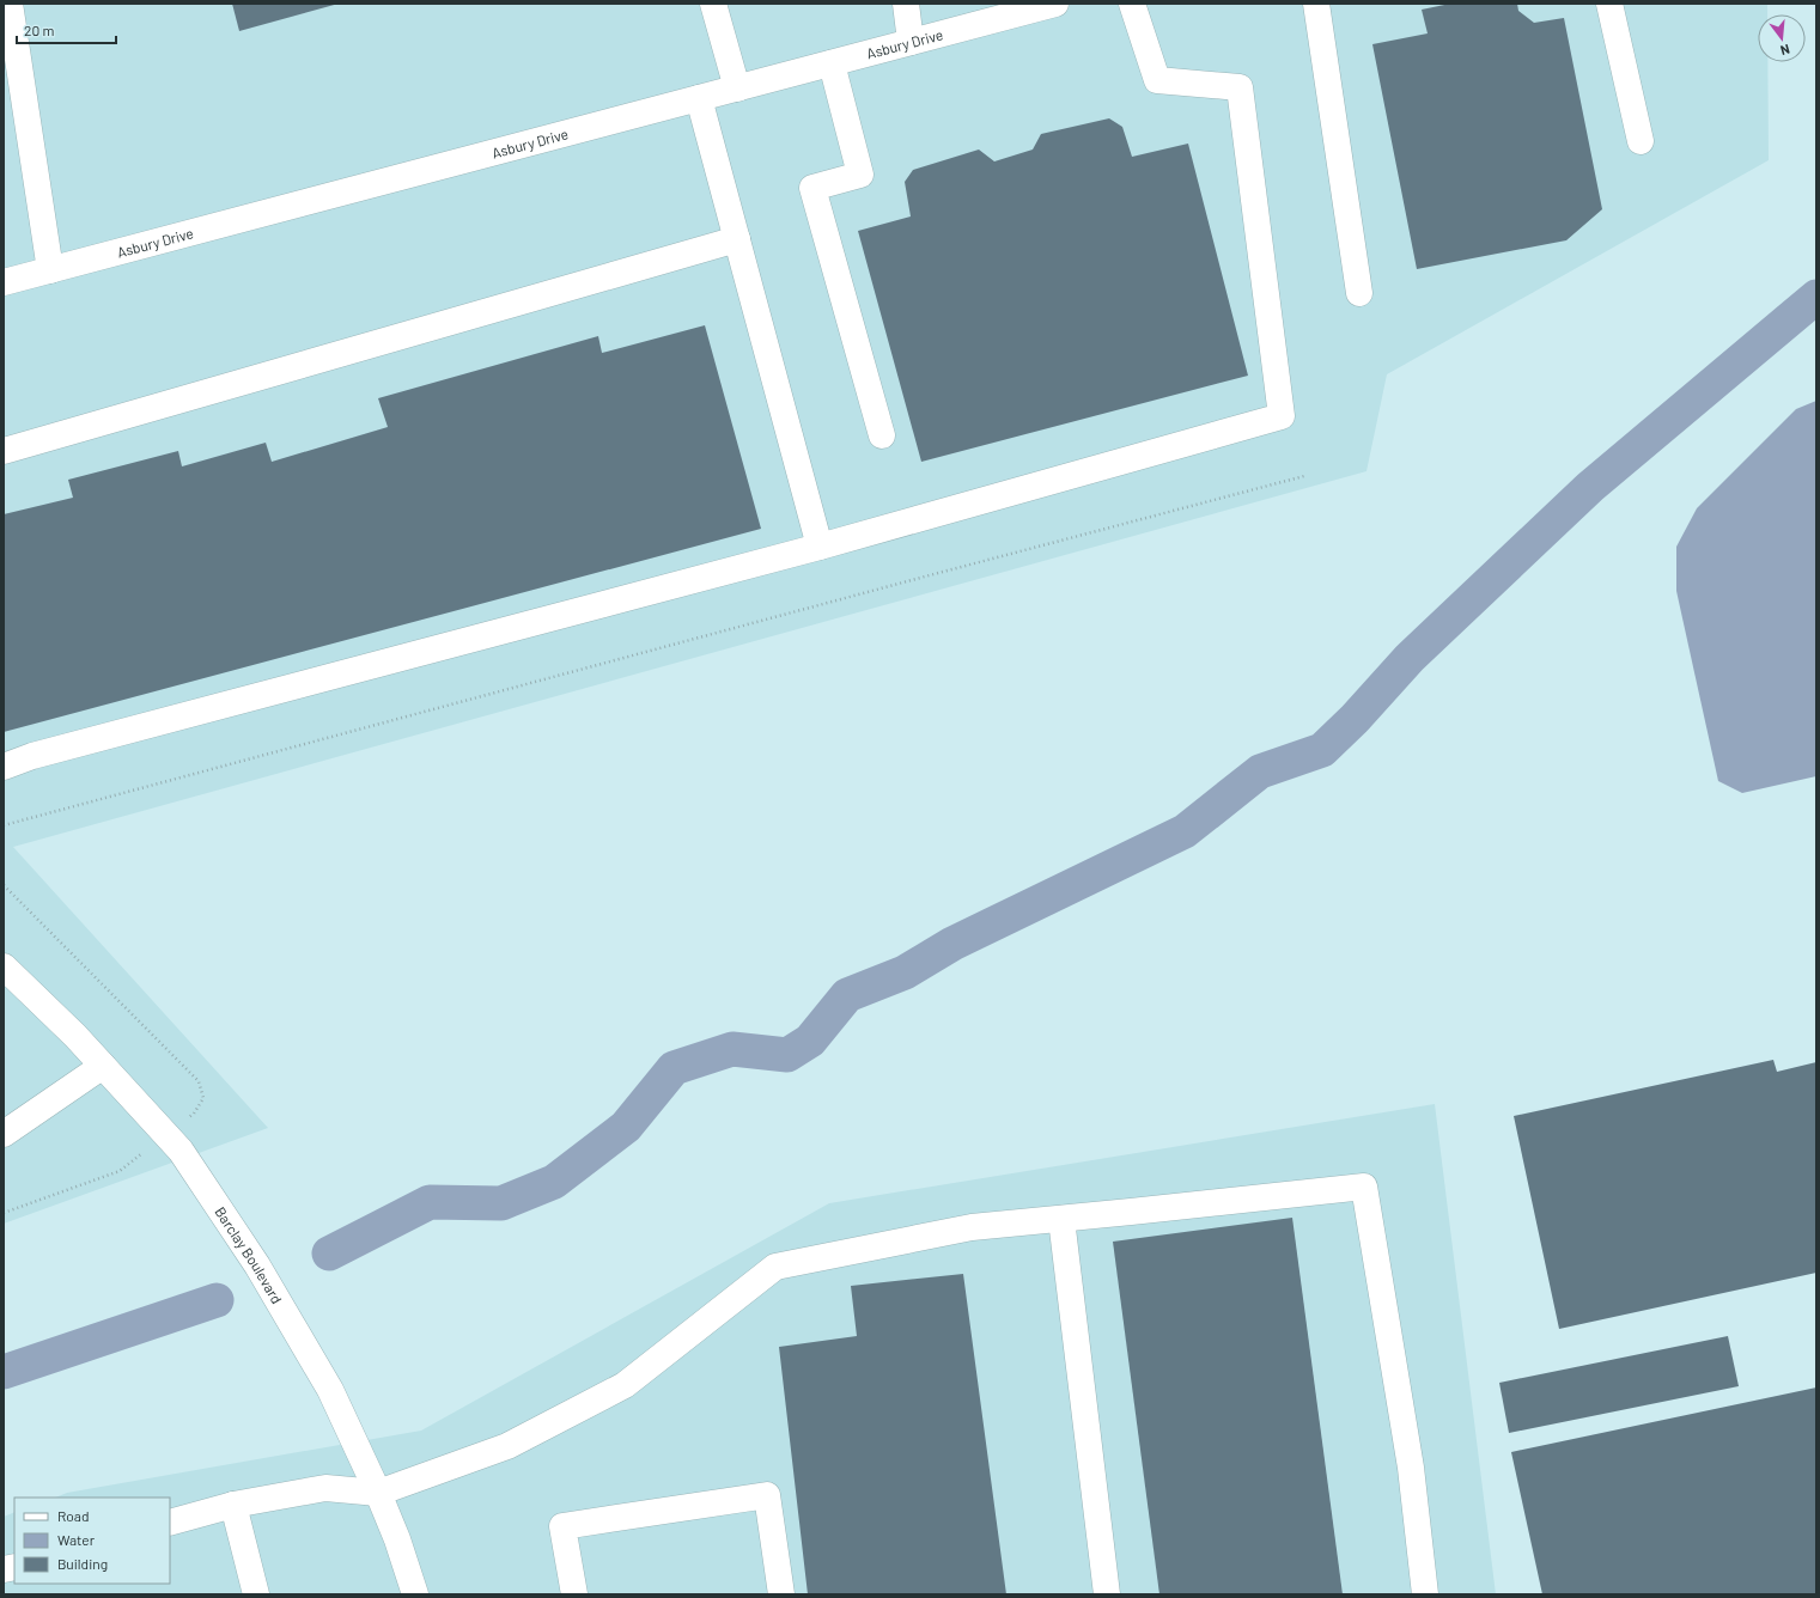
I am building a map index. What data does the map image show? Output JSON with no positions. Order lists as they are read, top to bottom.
{
  "streets": {
    "street": ["Asbury Drive", "Barclay Boulevard"]
  },
  "legend": ["Road", "Water", "Building"],
  "scale_bar": "20 m",
  "north": "bottom"
}
